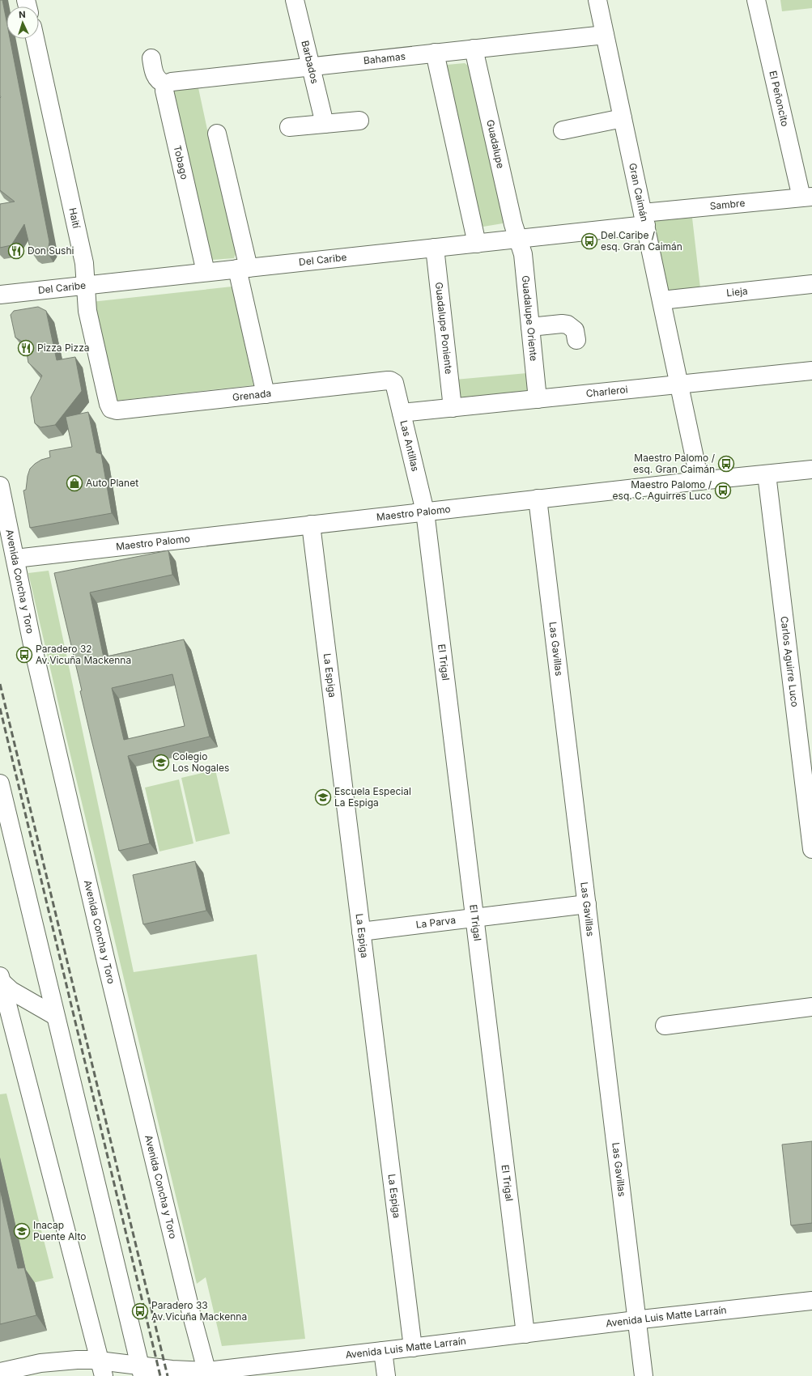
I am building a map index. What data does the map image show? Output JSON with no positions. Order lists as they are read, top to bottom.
{
  "streets": {
    "street": [
      "Bahamas",
      "Barbados",
      "El Peñoncito",
      "Guadalupe",
      "Tobago",
      "Gran Caimán",
      "Sambre",
      "Haití",
      "Del Caribe",
      "Lieja",
      "Guadalupe Oriente",
      "Guadalupe Poniente",
      "Charleroi",
      "Grenada",
      "Las Antillas",
      "Maestro Palomo",
      "Avenida Concha y Toro",
      "Las Gavillas",
      "Carlos Aguirre Luco",
      "El Trigal",
      "La Espiga",
      "La Parva",
      "Avenida Luis Matte Larraín"
    ]
  },
  "crossings": [
    ["Bahamas", "Barbados"],
    ["Bahamas", "Guadalupe"],
    ["Bahamas", "Tobago"],
    ["Bahamas", "Gran Caimán"],
    ["El Peñoncito", "Sambre"],
    ["Guadalupe", "Del Caribe"],
    ["Guadalupe", "Guadalupe Oriente"],
    ["Tobago", "Del Caribe"],
    ["Gran Caimán", "Sambre"],
    ["Gran Caimán", "Del Caribe"],
    ["Gran Caimán", "Lieja"],
    ["Gran Caimán", "Charleroi"],
    ["Gran Caimán", "Maestro Palomo"],
    ["Sambre", "Del Caribe"],
    ["Haití", "Del Caribe"],
    ["Haití", "Grenada"],
    ["Del Caribe", "Guadalupe Oriente"],
    ["Del Caribe", "Guadalupe Poniente"],
    ["Guadalupe Oriente", "Charleroi"],
    ["Guadalupe Poniente", "Charleroi"],
    ["Charleroi", "Las Antillas"],
    ["Grenada", "Las Antillas"],
    ["Las Antillas", "Maestro Palomo"],
    ["Las Antillas", "El Trigal"],
    ["Maestro Palomo", "Avenida Concha y Toro"],
    ["Maestro Palomo", "Las Gavillas"],
    ["Maestro Palomo", "Carlos Aguirre Luco"],
    ["Maestro Palomo", "El Trigal"],
    ["Maestro Palomo", "La Espiga"],
    ["Avenida Concha y Toro", "Avenida Luis Matte Larraín"],
    ["Las Gavillas", "La Parva"],
    ["Las Gavillas", "Avenida Luis Matte Larraín"],
    ["El Trigal", "La Parva"],
    ["El Trigal", "Avenida Luis Matte Larraín"],
    ["La Espiga", "La Parva"],
    ["La Espiga", "Avenida Luis Matte Larraín"]
  ],
  "places": {
    "bus stop": [
      "Del Caribe / esq. Gran Caimán",
      "Maestro Palomo / esq. Gran Caimán",
      "Maestro Palomo / esq. C. Aguirres Luco",
      "Paradero 32 Av.Vicuña Mackenna",
      "Paradero 33 Av.Vicuña Mackenna"
    ],
    "restaurant": ["Don Sushi", "Pizza Pizza"],
    "shop": ["Auto Planet"],
    "school or university": ["Colegio Los Nogales", "Escuela Especial La Espiga", "Inacap Puente Alto"]
  },
  "north": "top"
}
